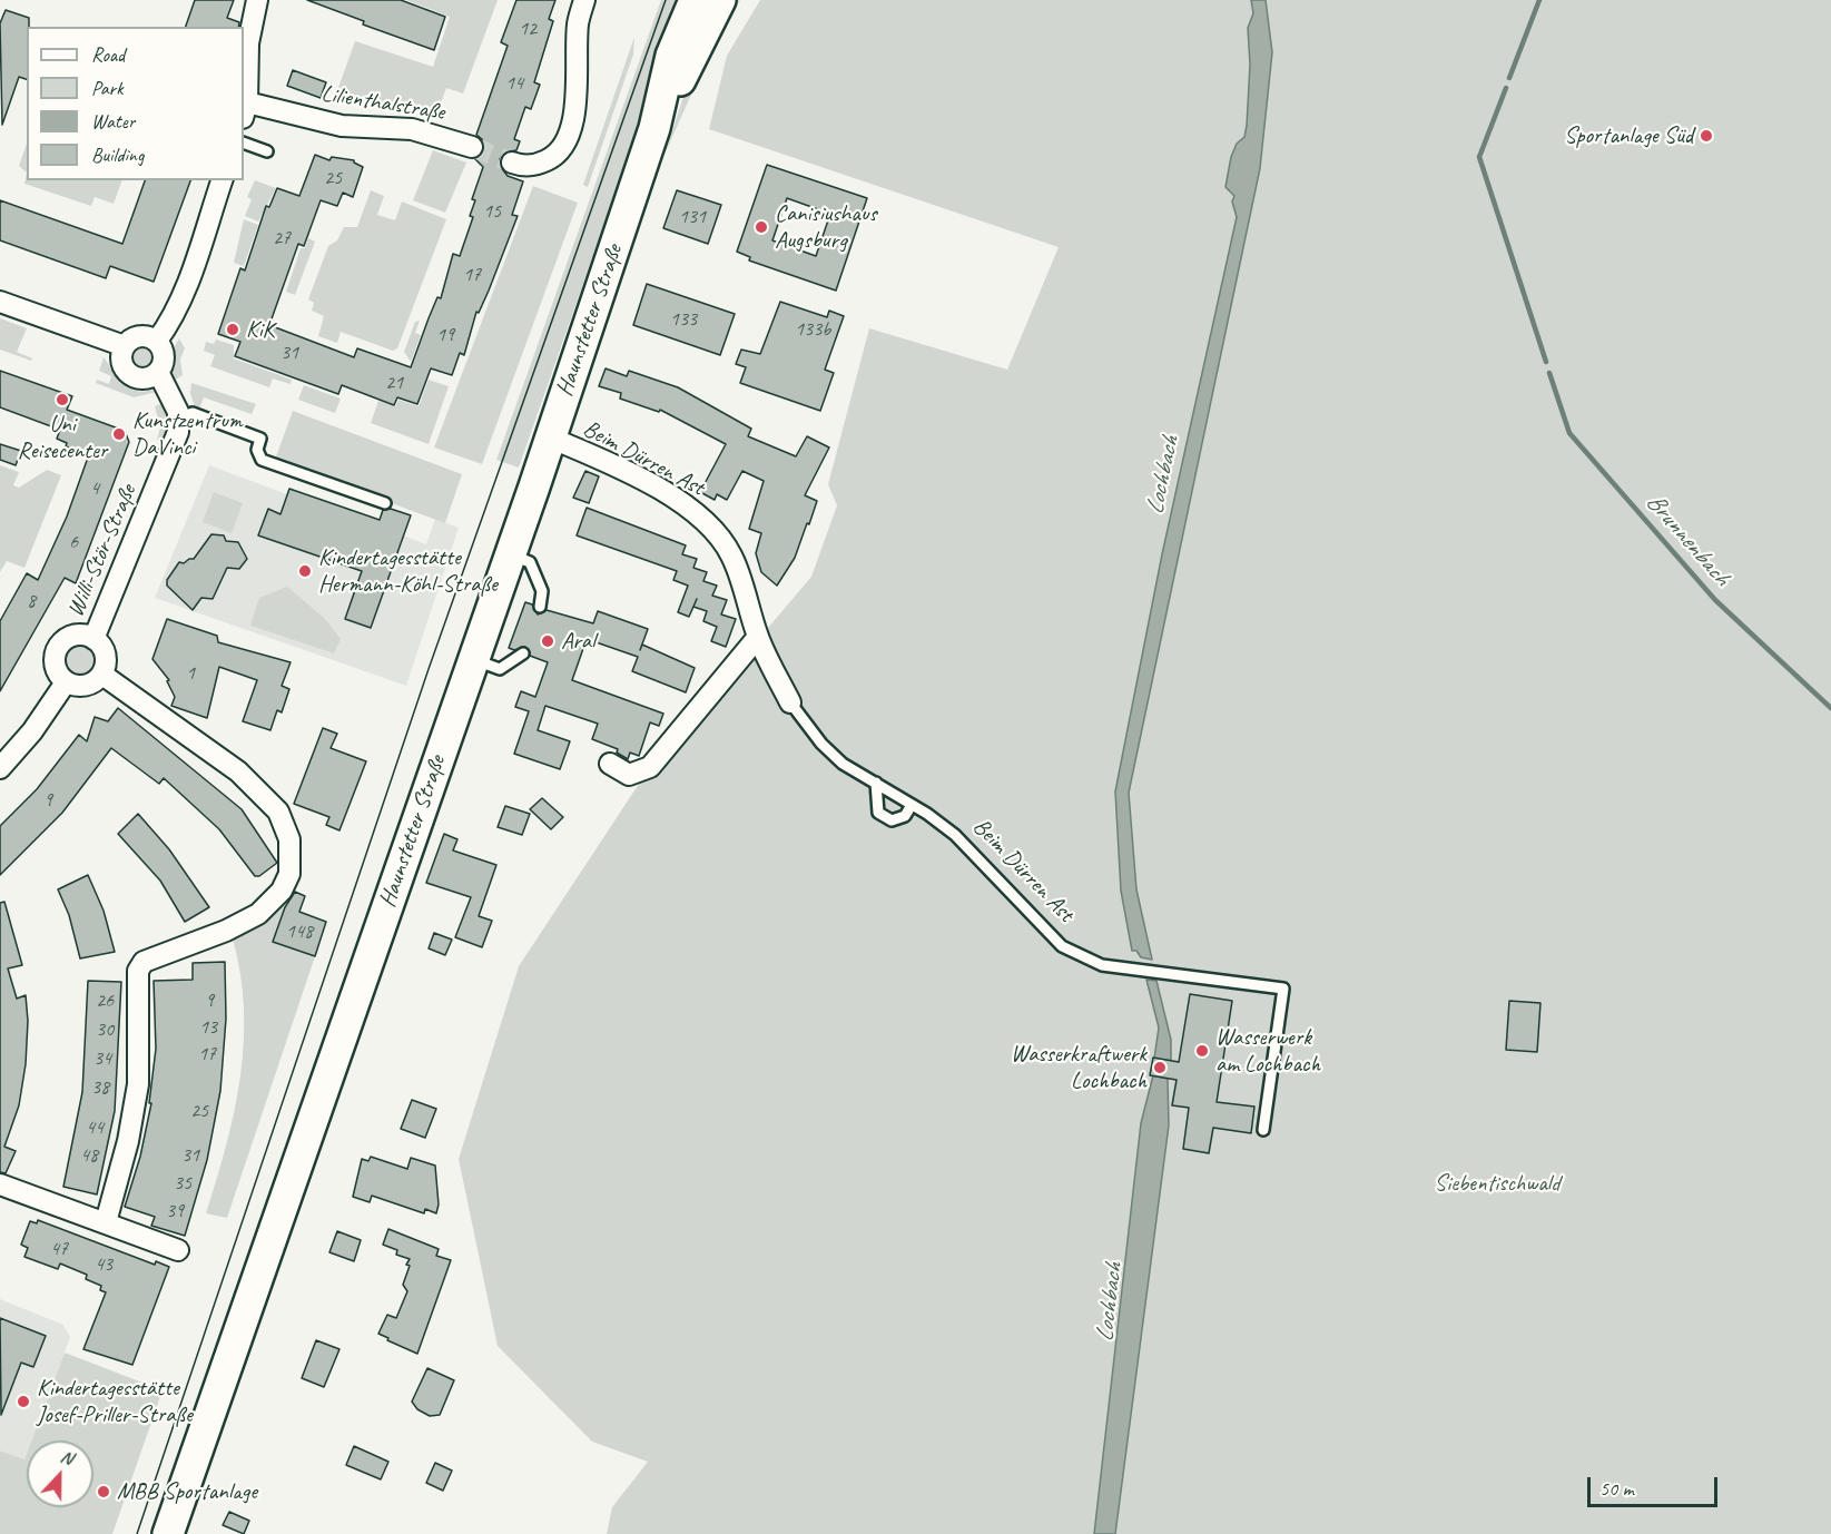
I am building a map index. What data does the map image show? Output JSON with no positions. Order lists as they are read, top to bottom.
{
  "streets": {
    "main road": ["Haunstetter Straße"],
    "street": ["Lilienthalstraße", "Beim Dürren Ast", "Willi-Stör-Straße"]
  },
  "crossings": [
    ["Haunstetter Straße", "Beim Dürren Ast"]
  ],
  "water": ["Lochbach", "Brunnenbach"],
  "parks": ["Siebentischwald"],
  "places": [
    "Sportanlage Süd",
    "Canisiushaus Augsburg",
    "KiK",
    "Uni Reisecenter",
    "Kunstzentrum DaVinci",
    "Kindertagesstätte Hermann-Köhl-Straße",
    "Aral",
    "Wasserwerk am Lochbach",
    "Wasserkraftwerk Lochbach",
    "Kindertagesstätte Josef-Priller-Straße",
    "MBB Sportanlage"
  ],
  "house_numbers": [
    "12",
    "14",
    "25",
    "15",
    "131",
    "27",
    "17",
    "133",
    "133b",
    "19",
    "31",
    "21",
    "4",
    "6",
    "8",
    "1",
    "9",
    "148",
    "26",
    "9",
    "13",
    "30",
    "17",
    "34",
    "38",
    "25",
    "44",
    "48",
    "31",
    "35",
    "39",
    "47",
    "43"
  ],
  "legend": [
    "Road",
    "Park",
    "Water",
    "Building"
  ],
  "scale_bar": "50 m",
  "north": "top"
}
